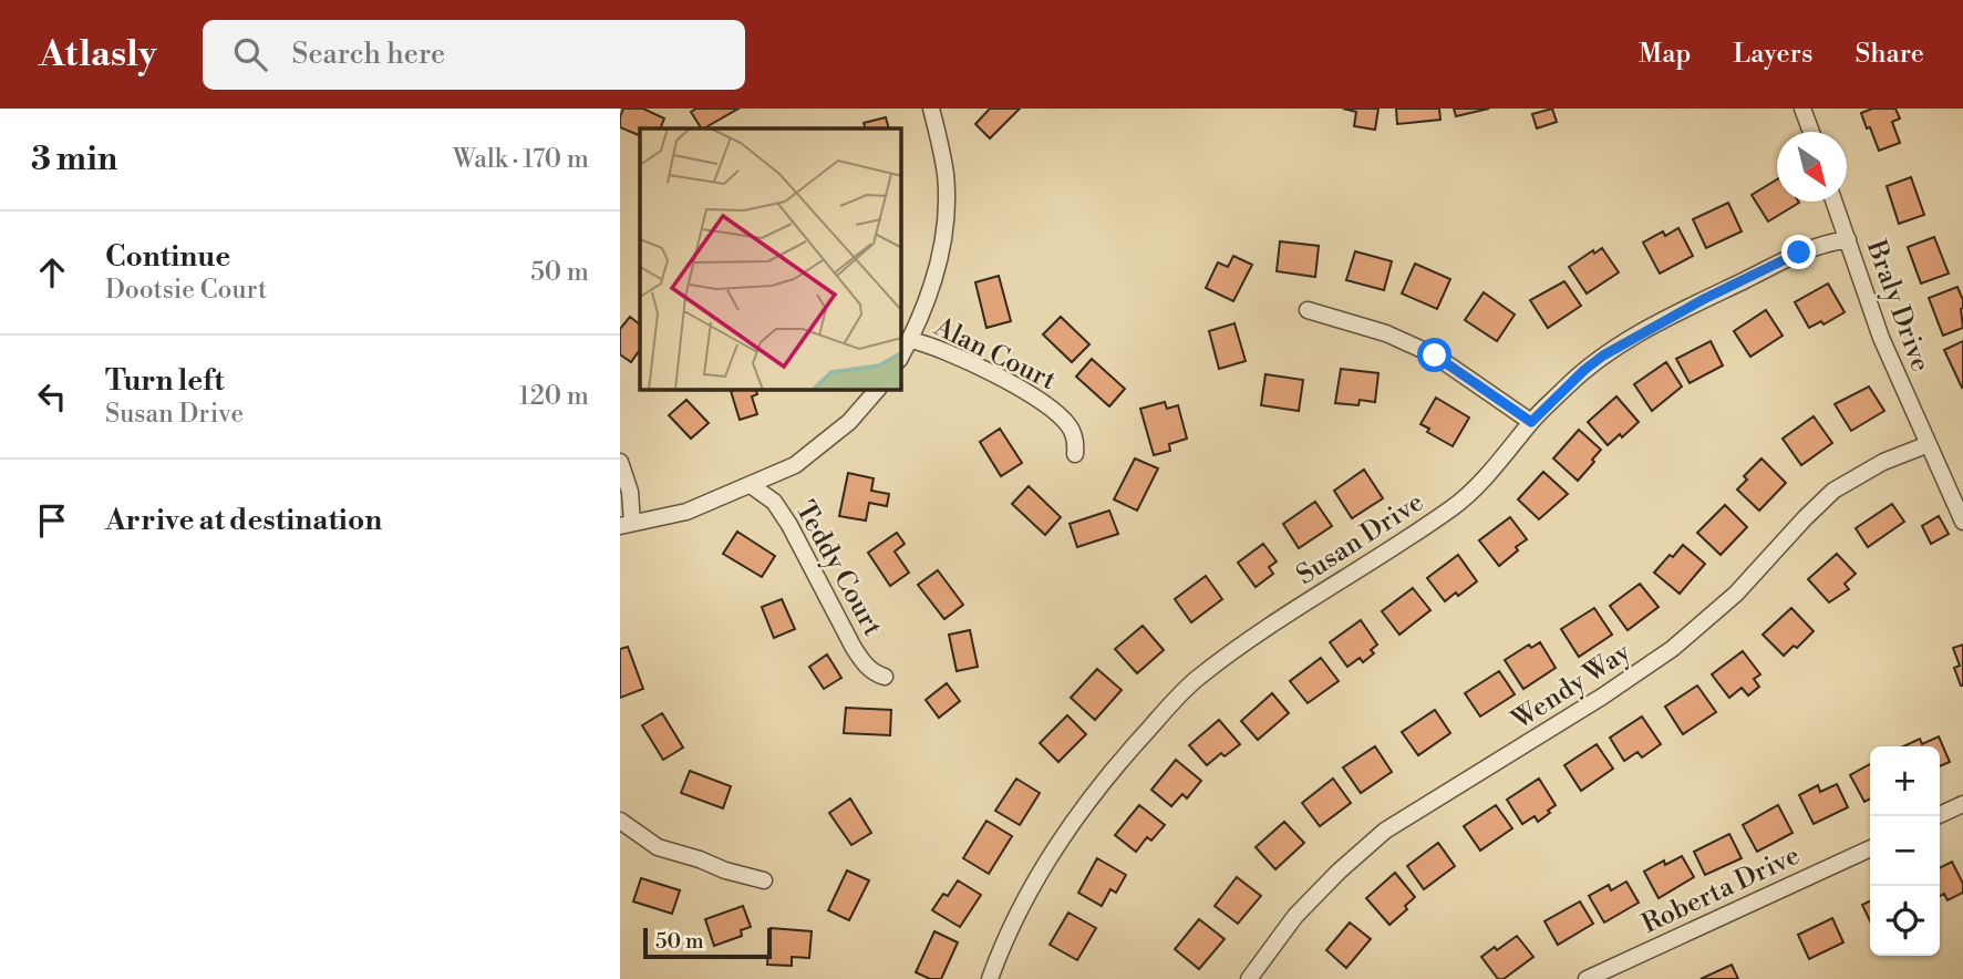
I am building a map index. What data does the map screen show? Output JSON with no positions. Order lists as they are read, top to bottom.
{
  "streets": {
    "street": [
      "Braly Drive",
      "Alan Court",
      "Susan Drive",
      "Teddy Court",
      "Wendy Way",
      "Roberta Drive"
    ]
  },
  "crossings": [
    ["Braly Drive", "Susan Drive"],
    ["Braly Drive", "Wendy Way"]
  ],
  "scale_bar": "50 m",
  "north": "bottom right",
  "page": {
    "header": "Atlasly",
    "search": "Search here",
    "nav": ["Map", "Layers", "Share"],
    "heading": ["3 min", "Walk · 170 m"],
    "list": [
      ["Continue", "Dootsie Court", "50 m"],
      ["Turn left", "Susan Drive", "120 m"],
      "Arrive at destination"
    ],
    "map_buttons": ["+", "−"],
    "scale": "50 m"
  }
}
